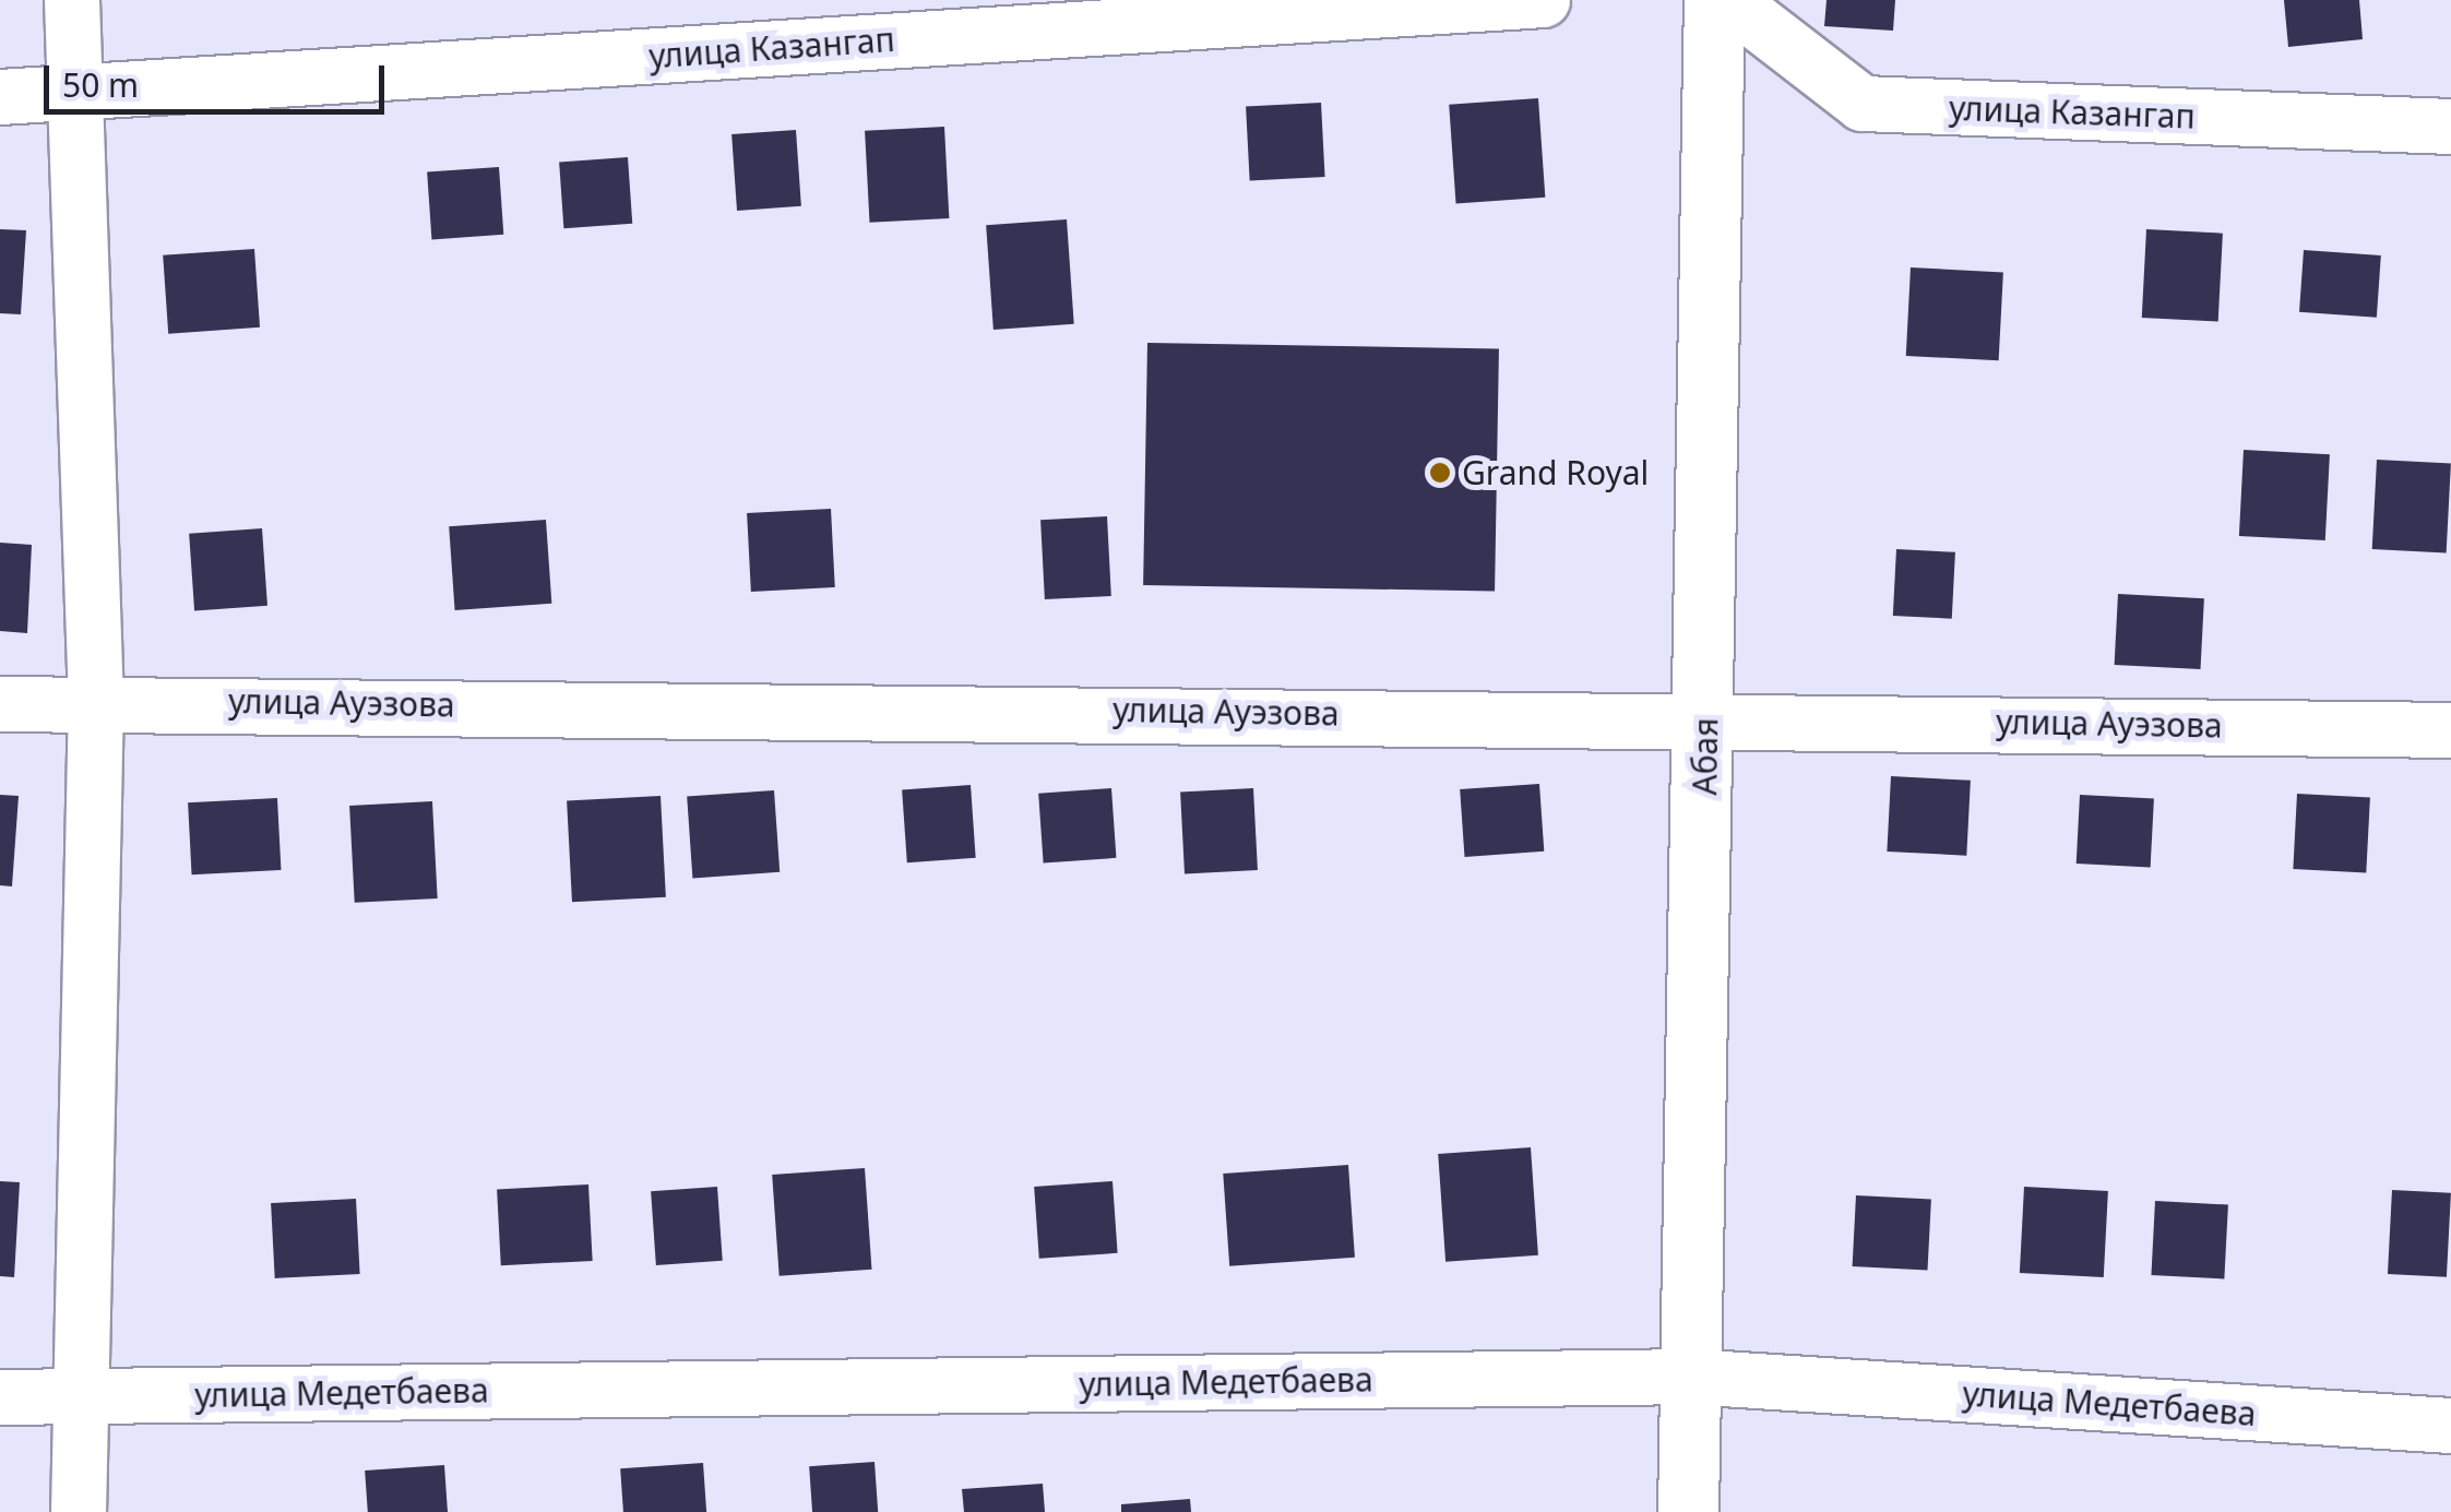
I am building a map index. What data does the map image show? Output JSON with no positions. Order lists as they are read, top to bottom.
{
  "streets": {
    "street": [
      "улица Казангап",
      "улица Ауэзова",
      "Абая",
      "улица Медетбаева"
    ]
  },
  "crossings": [
    ["улица Ауэзова", "Абая"],
    ["Абая", "улица Медетбаева"]
  ],
  "places": ["Grand Royal"],
  "scale_bar": "50 m"
}
